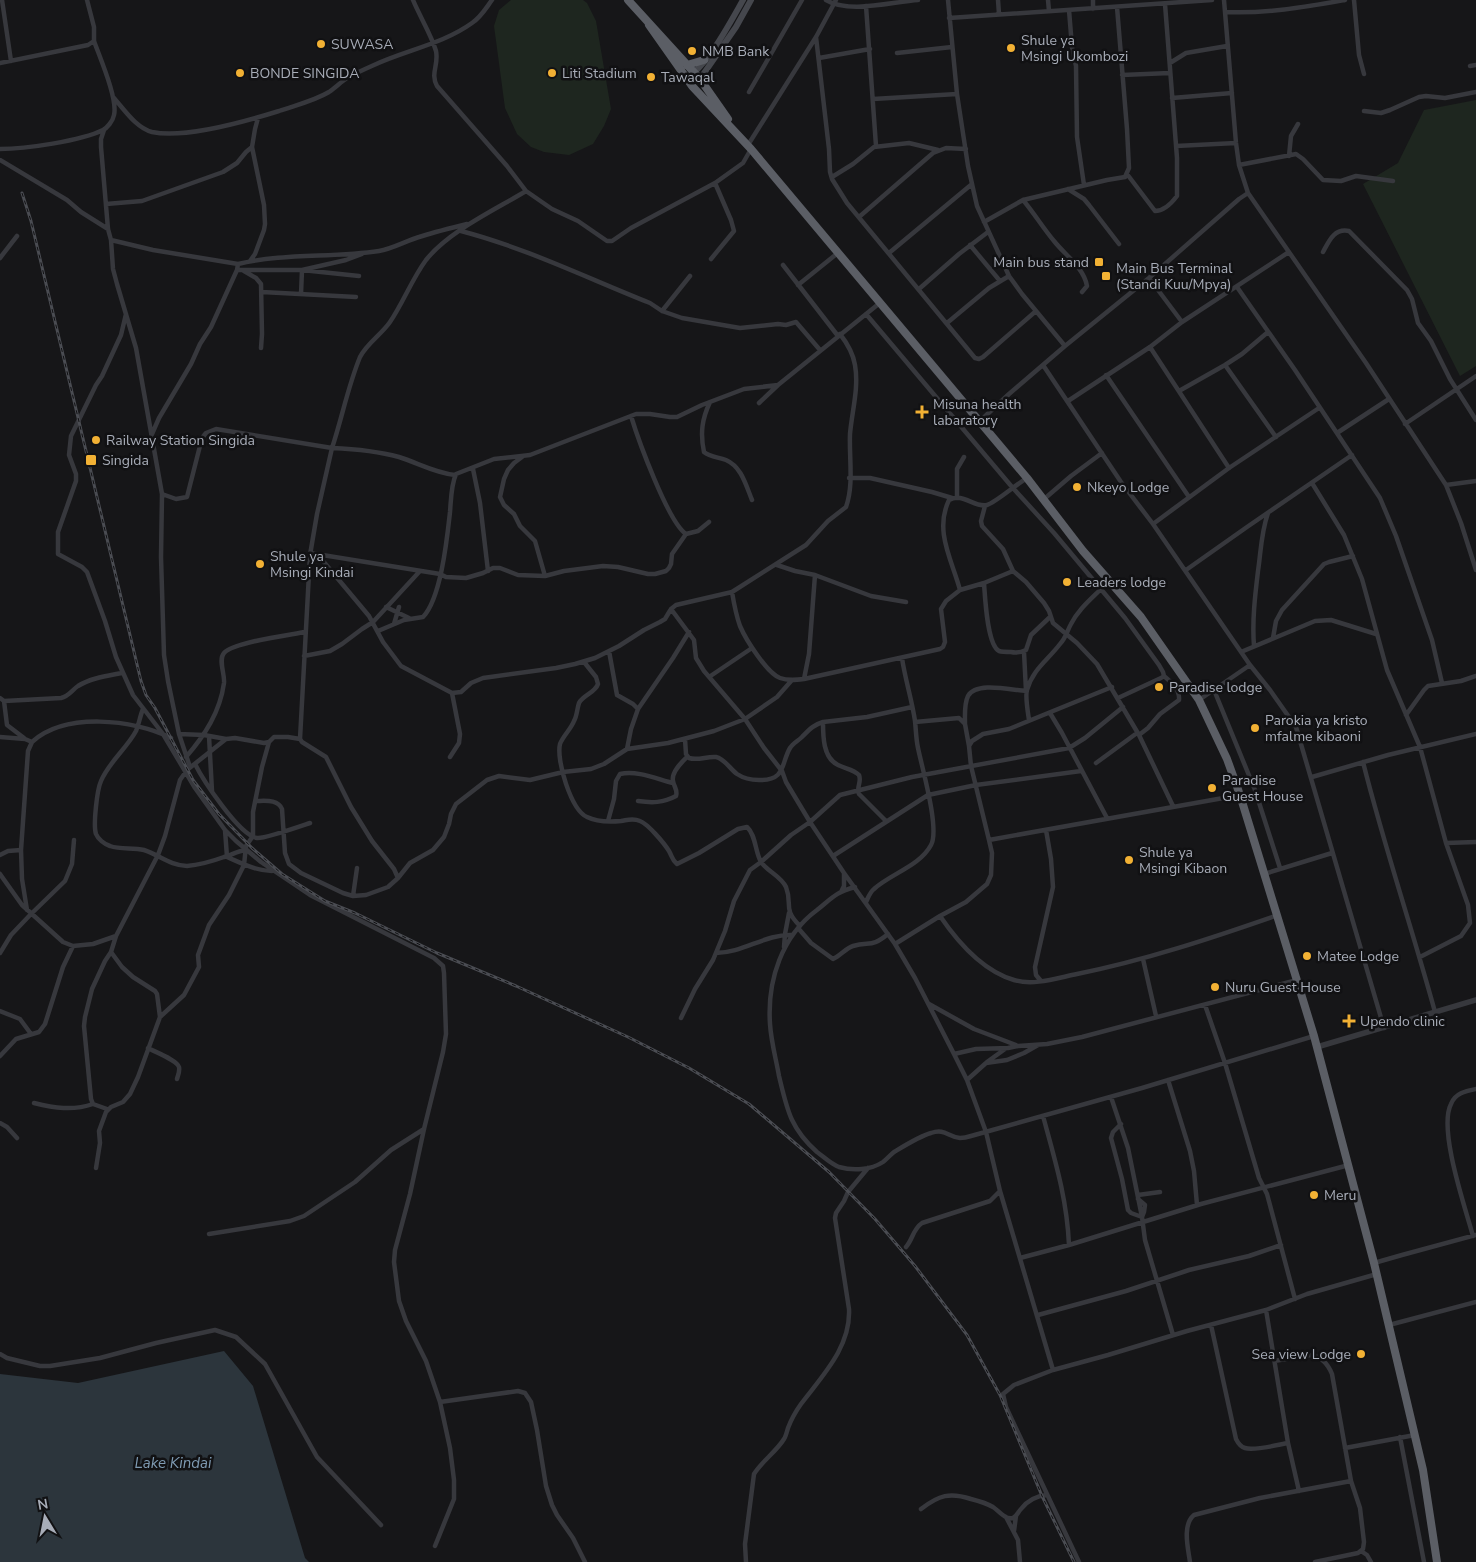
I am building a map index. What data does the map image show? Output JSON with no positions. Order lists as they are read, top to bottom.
{
  "water": ["Lake Kindai"],
  "places": {
    "other": [
      "SUWASA",
      "Shule ya Msingi Ukombozi",
      "NMB Bank",
      "BONDE SINGIDA",
      "Liti Stadium",
      "Tawaqal",
      "Railway Station Singida",
      "Nkeyo Lodge",
      "Shule ya Msingi Kindai",
      "Leaders lodge",
      "Paradise lodge",
      "Parokia ya kristo mfalme kibaoni",
      "Paradise Guest House",
      "Shule ya Msingi Kibaon",
      "Matee Lodge",
      "Nuru Guest House",
      "Meru",
      "Sea view Lodge"
    ],
    "transit": ["Main bus stand", "Main Bus Terminal (Standi Kuu/Mpya)", "Singida"],
    "health": ["Misuna health labaratory", "Upendo clinic"]
  },
  "north": "top"
}
